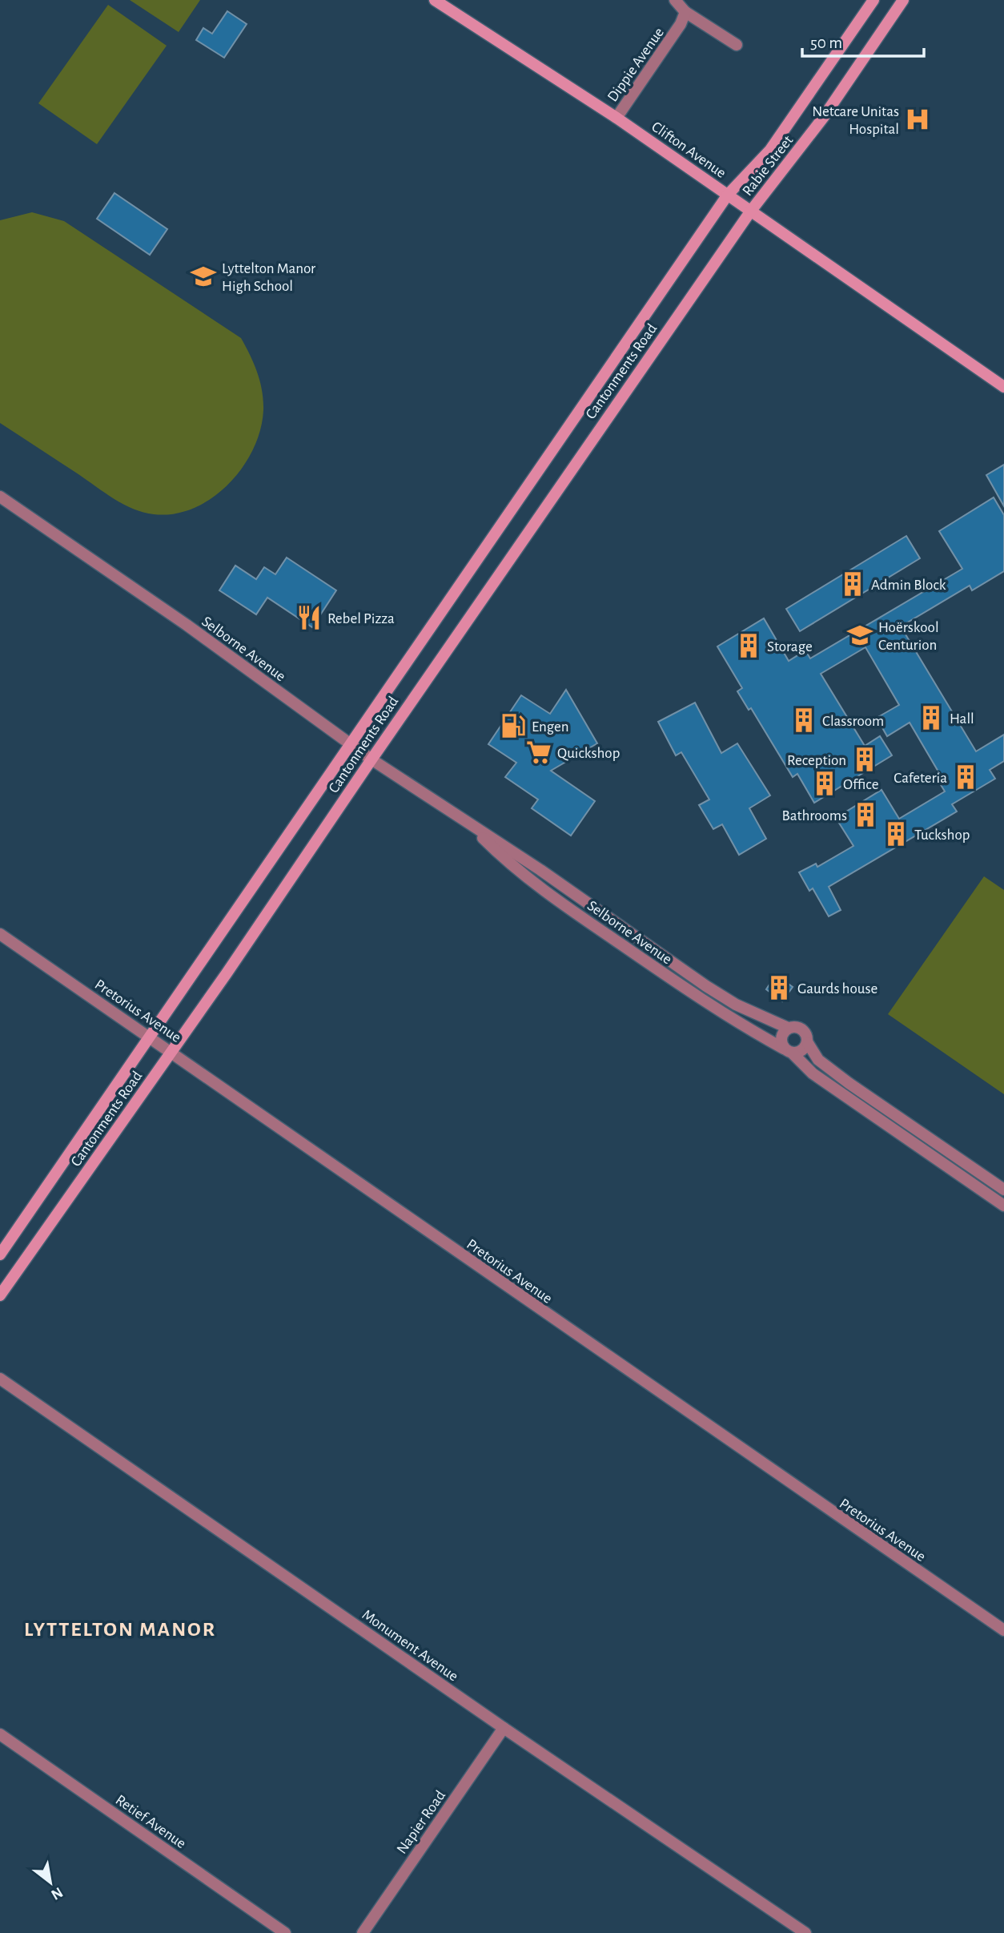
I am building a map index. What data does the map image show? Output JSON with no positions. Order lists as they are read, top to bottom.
{
  "streets": {
    "main road": ["Clifton Avenue", "Rabie Street", "Cantonments Road"],
    "street": [
      "Dippie Avenue",
      "Selborne Avenue",
      "Pretorius Avenue",
      "Monument Avenue",
      "Retief Avenue",
      "Napier Road"
    ]
  },
  "crossings": [
    ["Dippie Avenue", "Clifton Avenue"],
    ["Clifton Avenue", "Rabie Street"],
    ["Clifton Avenue", "Cantonments Road"],
    ["Rabie Street", "Cantonments Road"],
    ["Cantonments Road", "Selborne Avenue"],
    ["Cantonments Road", "Pretorius Avenue"],
    ["Monument Avenue", "Napier Road"]
  ],
  "districts": ["LYTTELTON MANOR"],
  "places": {
    "hospital": ["Netcare Unitas Hospital"],
    "school or university": ["Lyttelton Manor High School", "Hoërskool Centurion"],
    "building": [
      "Admin Block",
      "Storage",
      "Hall",
      "Classroom",
      "Reception",
      "Cafeteria",
      "Office",
      "Bathrooms",
      "Tuckshop",
      "Gaurds house"
    ],
    "restaurant": ["Rebel Pizza"],
    "fuel station": ["Engen"],
    "supermarket": ["Quickshop"]
  },
  "scale_bar": "50 m",
  "north": "bottom right"
}
